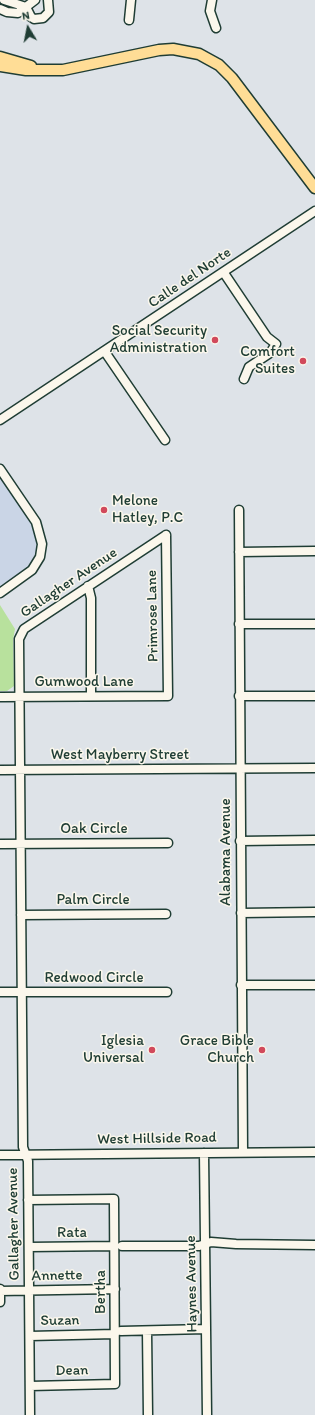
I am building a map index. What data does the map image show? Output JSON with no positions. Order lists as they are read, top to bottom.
{
  "streets": {
    "street": [
      "Calle del Norte",
      "Gallagher Avenue",
      "Primrose Lane",
      "Gumwood Lane",
      "West Mayberry Street",
      "Oak Circle",
      "Alabama Avenue",
      "Palm Circle",
      "Redwood Circle",
      "West Hillside Road",
      "Rata",
      "Annette",
      "Haynes Avenue",
      "Bertha",
      "Suzan",
      "Dean"
    ]
  },
  "crossings": [
    ["Gallagher Avenue", "Primrose Lane"],
    ["Gallagher Avenue", "Gumwood Lane"],
    ["Gallagher Avenue", "West Mayberry Street"],
    ["Gallagher Avenue", "Oak Circle"],
    ["Gallagher Avenue", "Palm Circle"],
    ["Gallagher Avenue", "Redwood Circle"],
    ["Gallagher Avenue", "West Hillside Road"],
    ["Gallagher Avenue", "Rata"],
    ["Gallagher Avenue", "Annette"],
    ["Gallagher Avenue", "Bertha"],
    ["Gallagher Avenue", "Suzan"],
    ["Gallagher Avenue", "Dean"],
    ["Primrose Lane", "Gumwood Lane"],
    ["West Mayberry Street", "Alabama Avenue"],
    ["Alabama Avenue", "West Hillside Road"],
    ["West Hillside Road", "Haynes Avenue"],
    ["Rata", "Haynes Avenue"],
    ["Rata", "Bertha"],
    ["Annette", "Bertha"],
    ["Haynes Avenue", "Suzan"],
    ["Bertha", "Suzan"],
    ["Bertha", "Dean"]
  ],
  "places": [
    "Social Security Administration",
    "Comfort Suites",
    "Melone Hatley, P.C",
    "Iglesia Universal",
    "Grace Bible Church"
  ],
  "north": "top"
}
